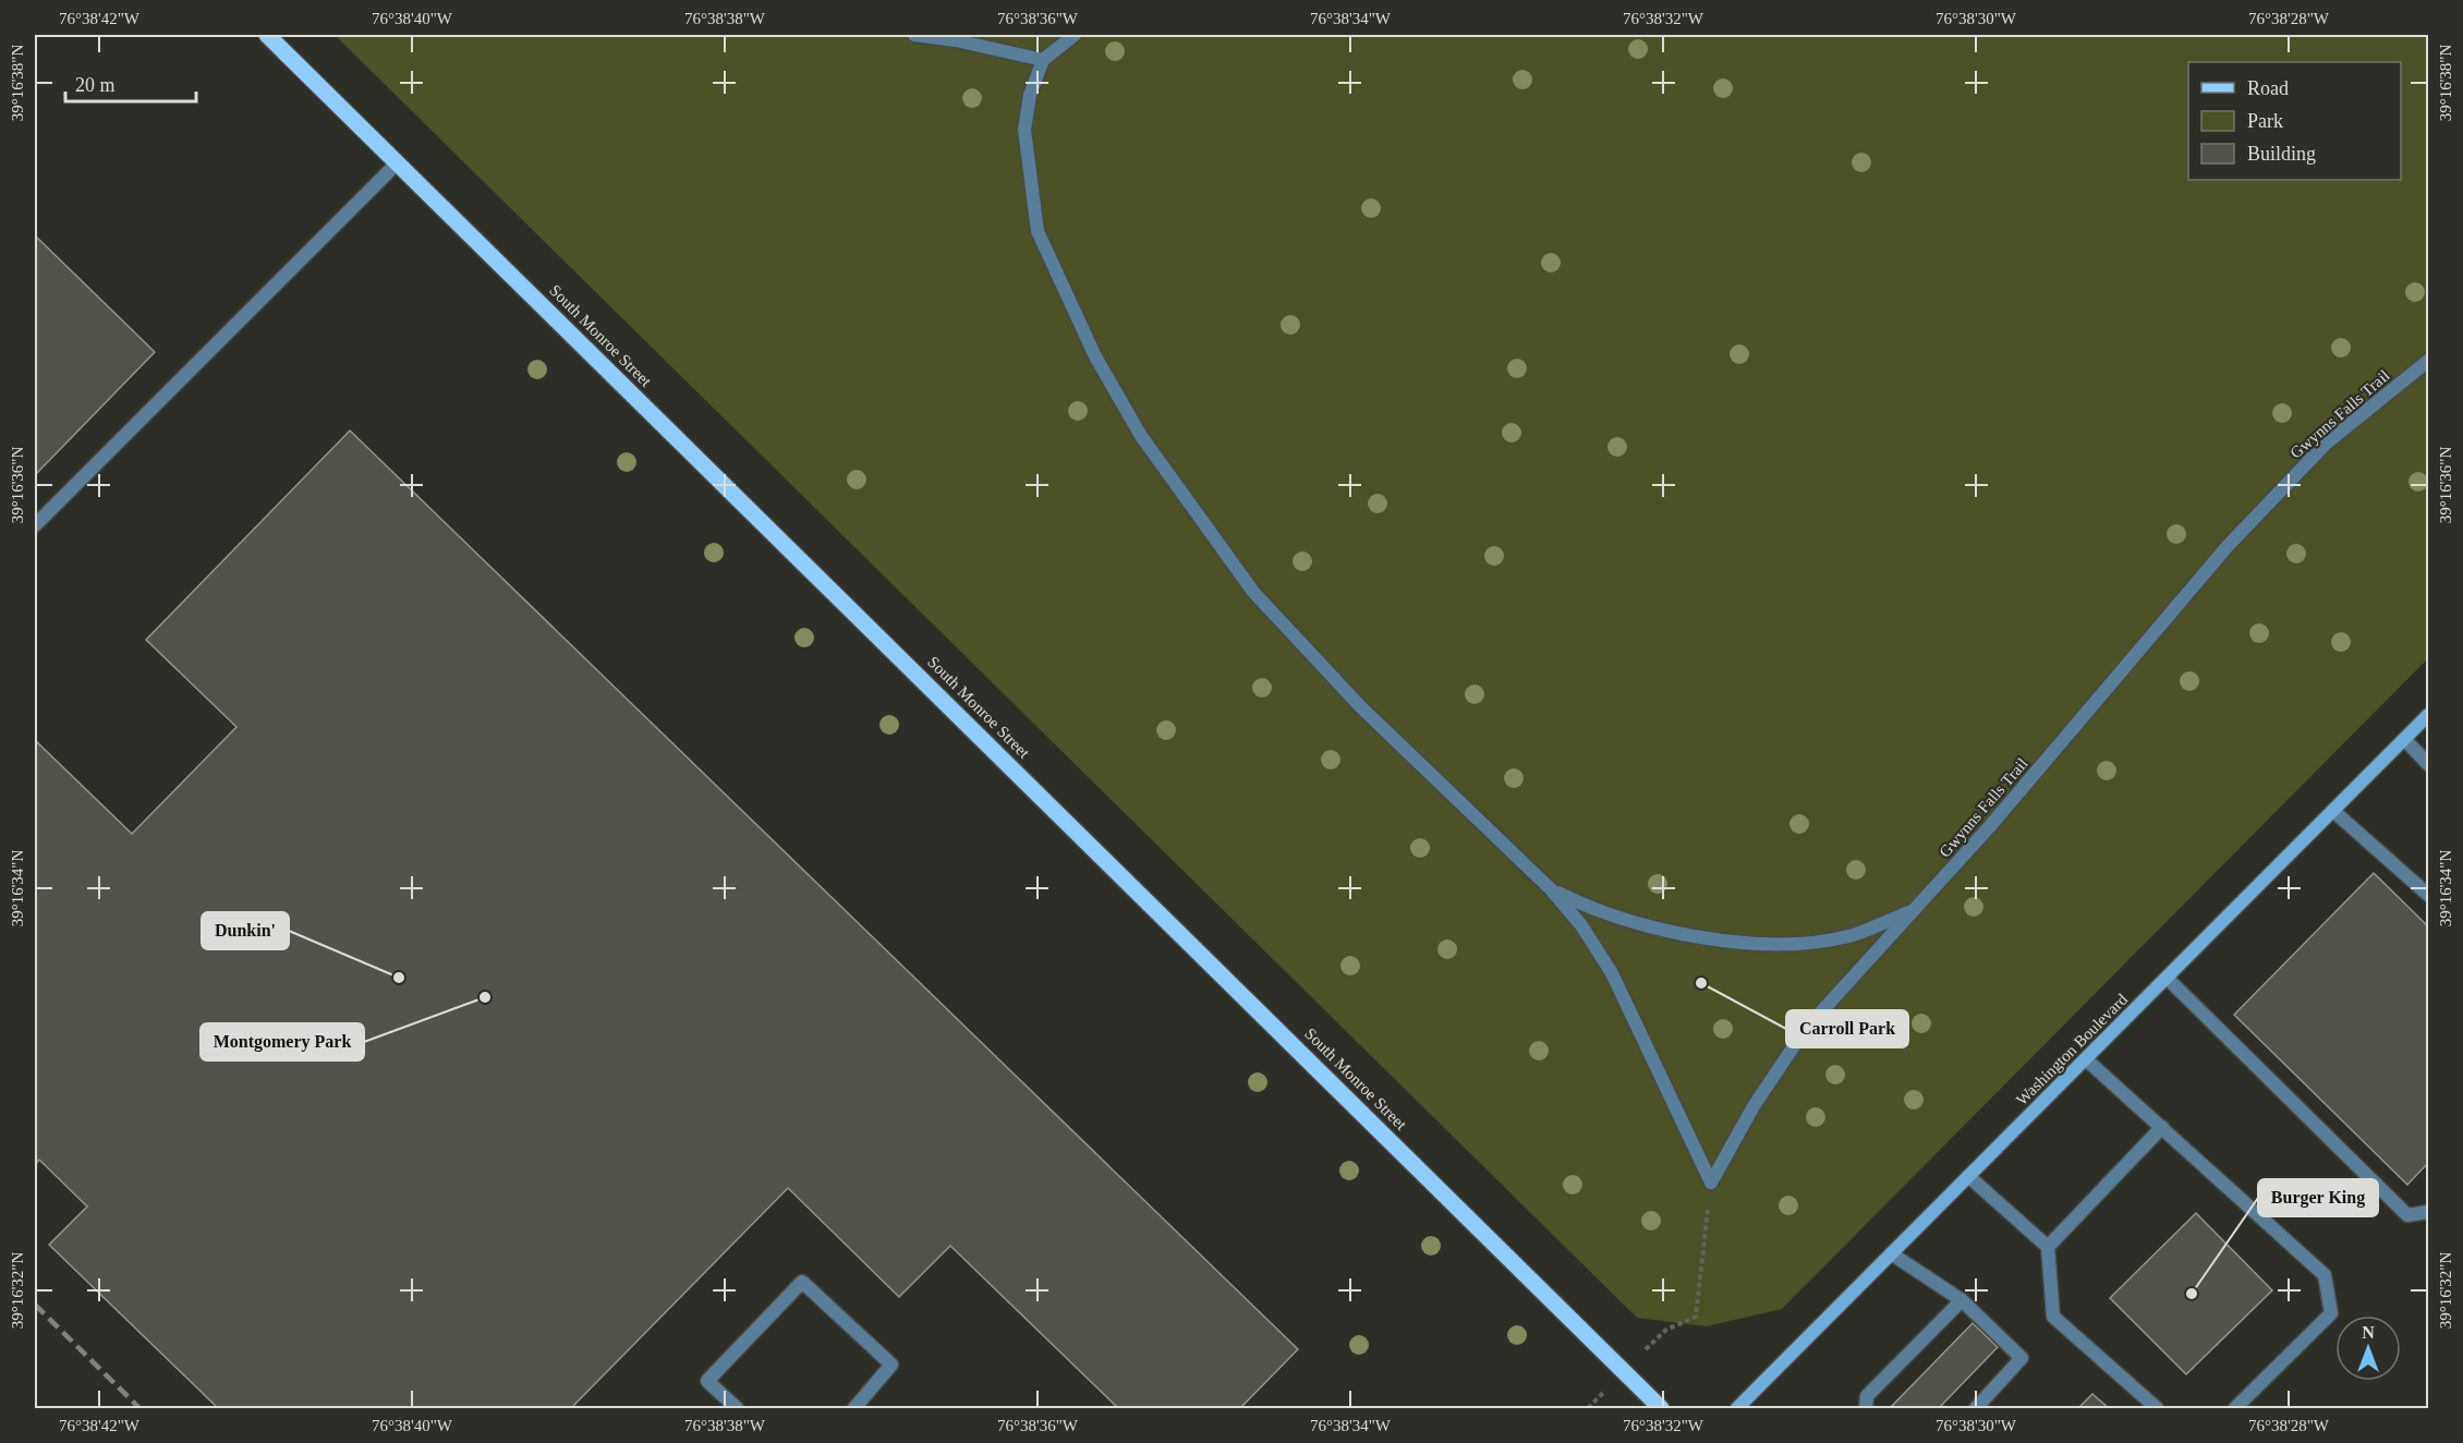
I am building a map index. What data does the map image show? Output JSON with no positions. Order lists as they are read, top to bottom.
{
  "streets": {
    "main road": ["South Monroe Street", "Washington Boulevard"],
    "street": ["Gwynns Falls Trail"]
  },
  "places": [
    "Dunkin'",
    "Carroll Park",
    "Montgomery Park",
    "Burger King"
  ],
  "legend": ["Road", "Park", "Building"],
  "scale_bar": "20 m",
  "north": "top",
  "coordinates": [
    "76°38'42\"W",
    "76°38'40\"W",
    "76°38'38\"W",
    "76°38'36\"W",
    "76°38'34\"W",
    "76°38'32\"W",
    "76°38'30\"W",
    "76°38'28\"W",
    "39°16'38\"N",
    "39°16'36\"N",
    "39°16'34\"N",
    "39°16'32\"N"
  ]
}
